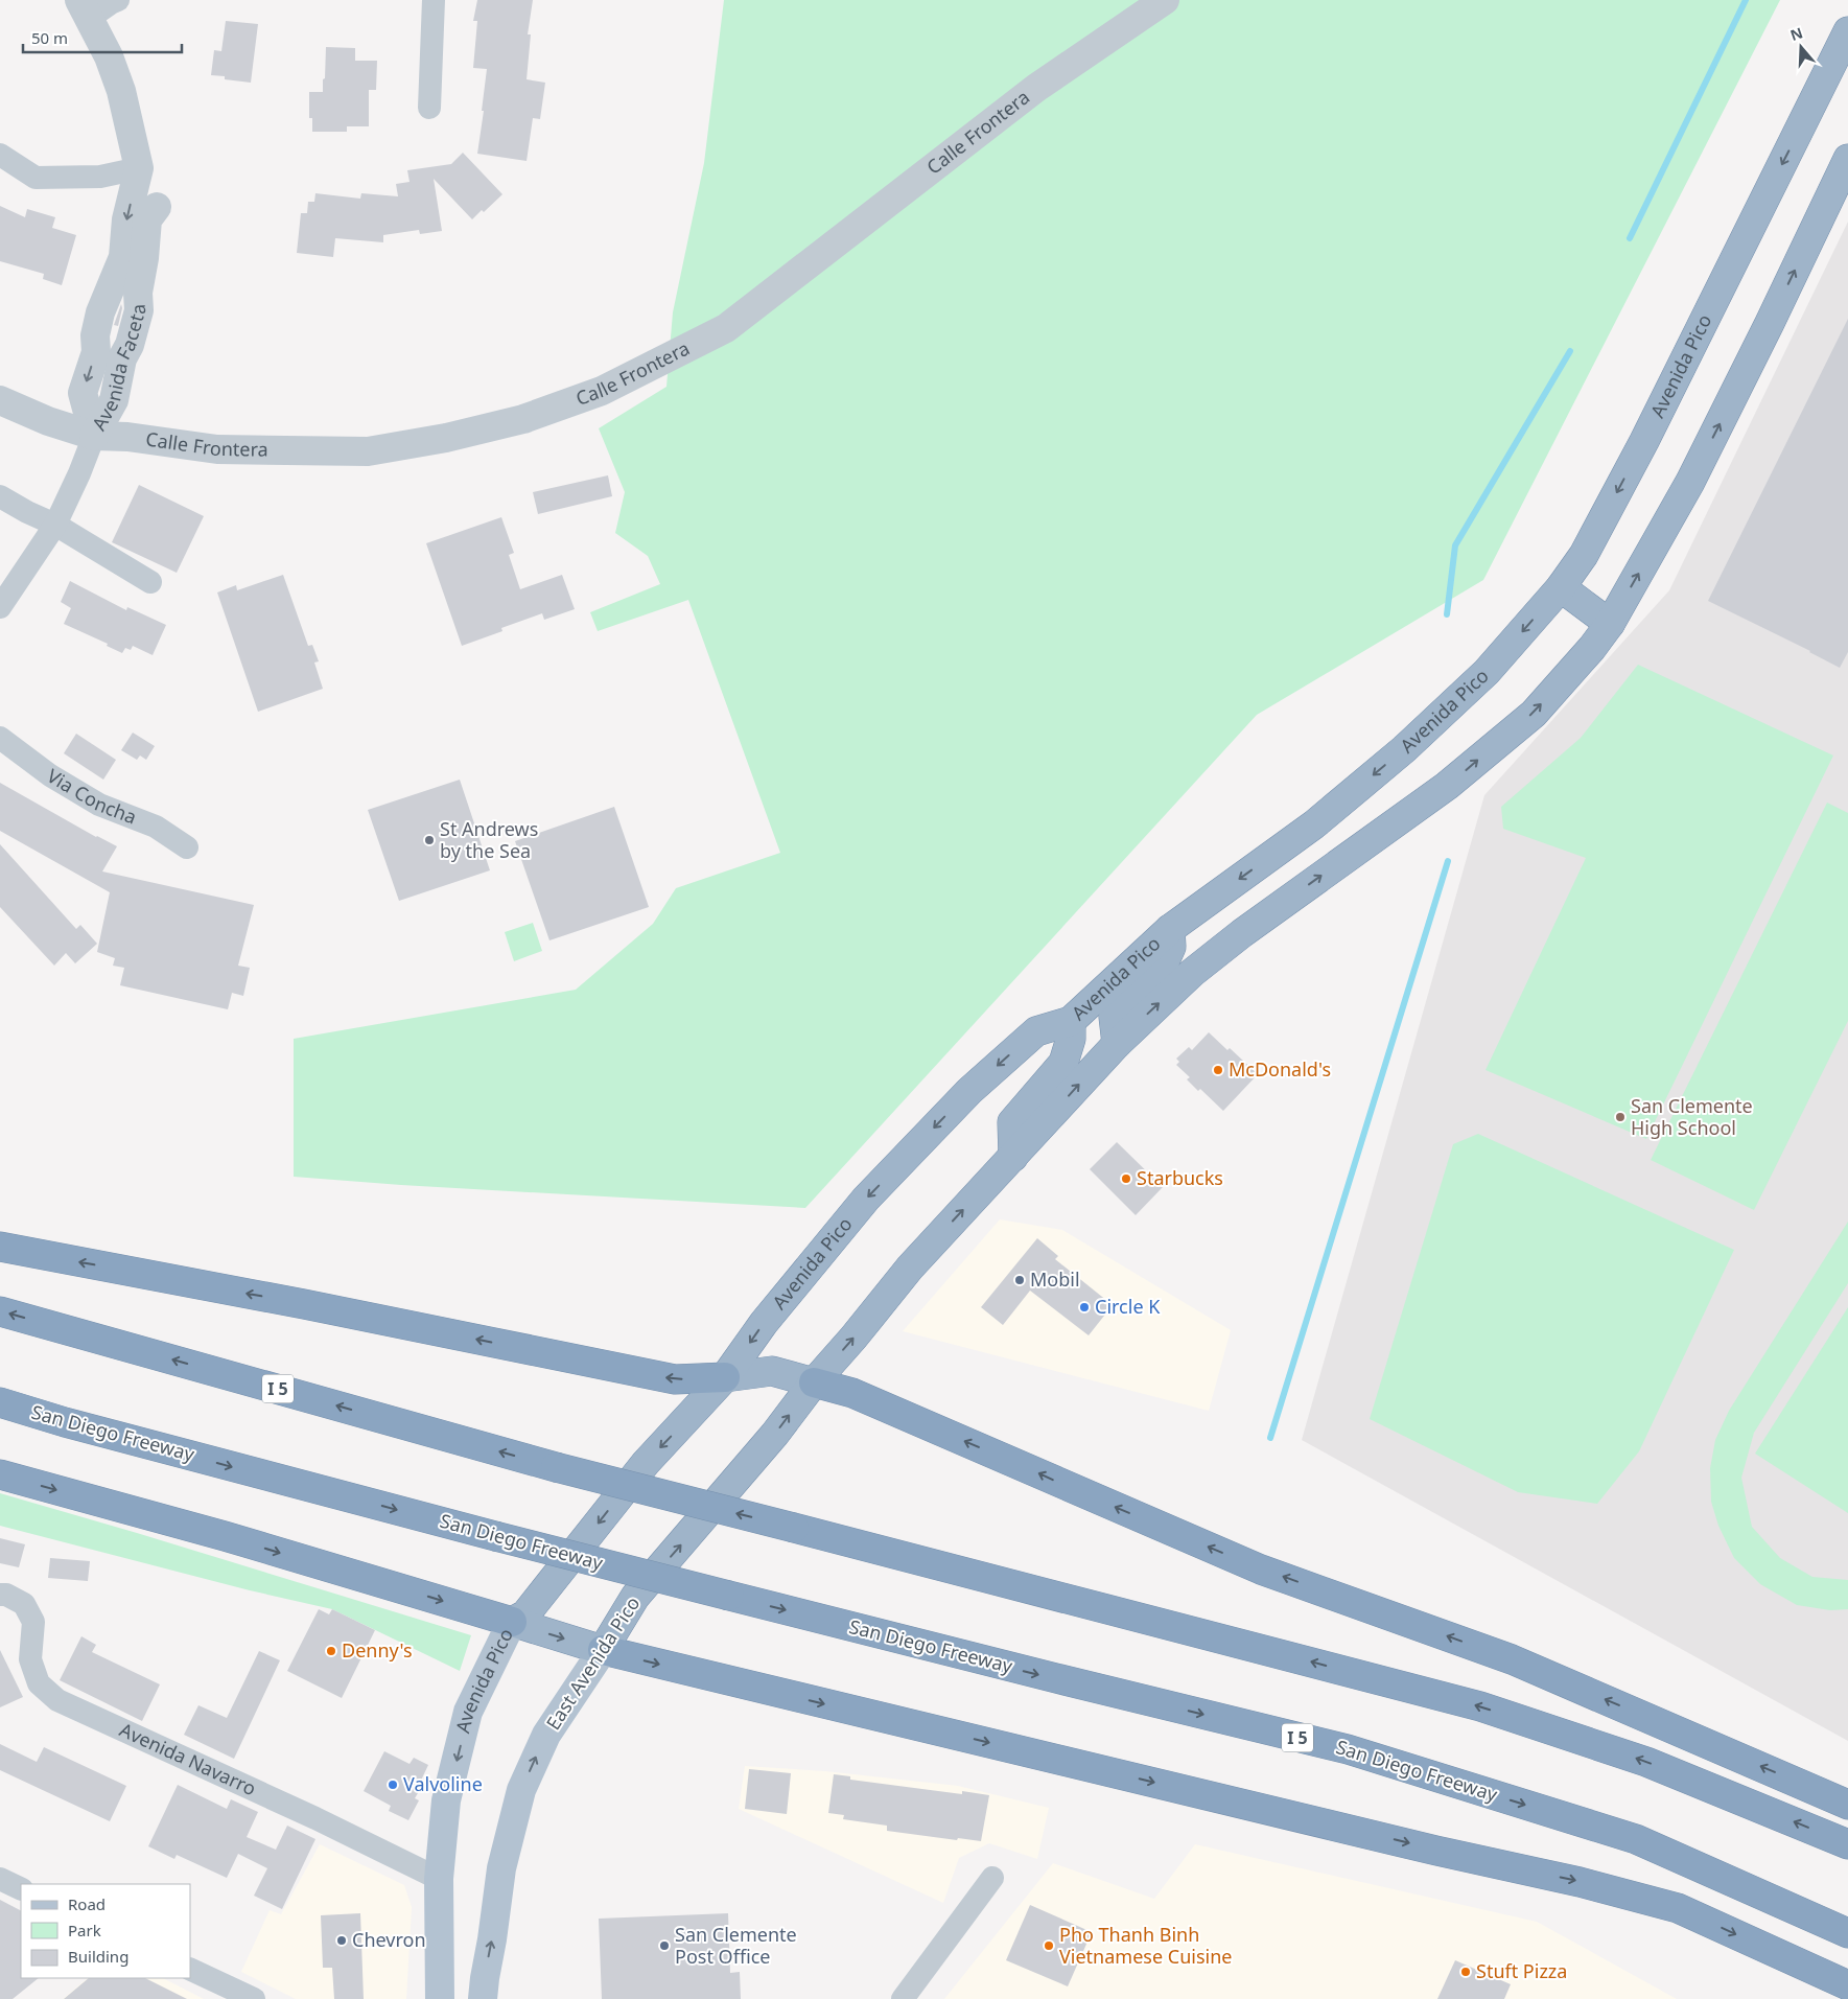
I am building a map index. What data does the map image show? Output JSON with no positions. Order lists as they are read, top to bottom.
{
  "streets": {
    "highway": [
      "Avenida Pico",
      "I 5",
      "San Diego Freeway",
      "East Avenida Pico"
    ],
    "street": [
      "Calle Frontera",
      "Avenida Faceta",
      "Via Concha",
      "Avenida Navarro"
    ]
  },
  "crossings": [
    ["Calle Frontera", "Avenida Faceta"],
    ["Avenida Pico", "Avenida Navarro"]
  ],
  "one_way": ["East Avenida Pico"],
  "places": [
    "St Andrews by the Sea",
    "McDonald's",
    "San Clemente High School",
    "Starbucks",
    "Mobil",
    "Circle K",
    "Denny's",
    "Valvoline",
    "Chevron",
    "San Clemente Post Office",
    "Pho Thanh Binh Vietnamese Cuisine",
    "Stuft Pizza"
  ],
  "legend": ["Road", "Park", "Building"],
  "scale_bar": "50 m",
  "north": "top"
}
